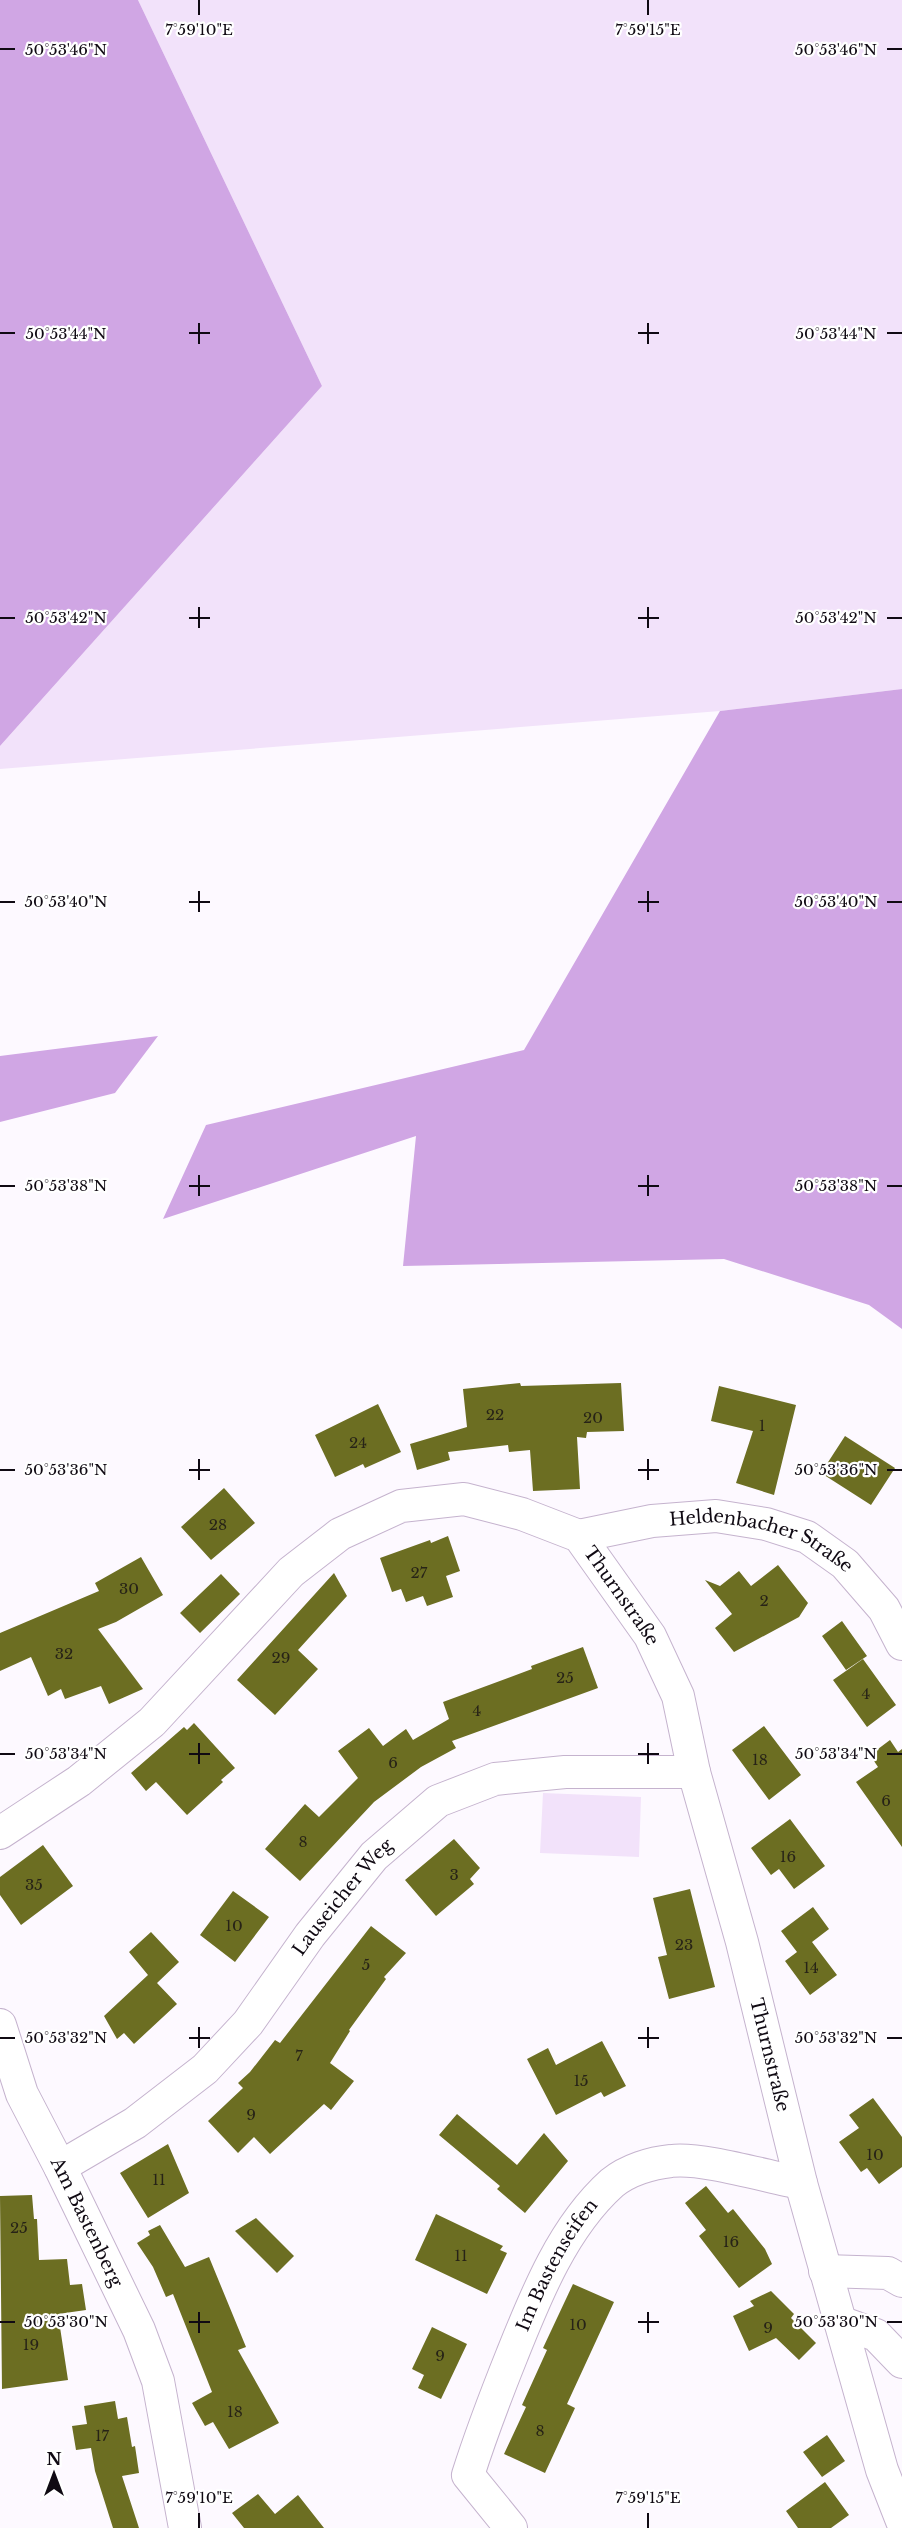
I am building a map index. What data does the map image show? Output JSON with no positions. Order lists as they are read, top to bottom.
{
  "streets": {
    "street": [
      "Heldenbacher Straße",
      "Thurnstraße",
      "Lauseicher Weg",
      "Am Bastenberg",
      "Im Bastenseifen"
    ]
  },
  "crossings": [
    ["Heldenbacher Straße", "Thurnstraße"],
    ["Thurnstraße", "Lauseicher Weg"],
    ["Thurnstraße", "Im Bastenseifen"],
    ["Lauseicher Weg", "Am Bastenberg"]
  ],
  "house_numbers": [
    "22",
    "20",
    "1",
    "24",
    "28",
    "27",
    "30",
    "2",
    "32",
    "29",
    "25",
    "4",
    "4",
    "18",
    "6",
    "6",
    "8",
    "16",
    "3",
    "35",
    "10",
    "23",
    "5",
    "14",
    "7",
    "15",
    "9",
    "10",
    "11",
    "25",
    "16",
    "11",
    "10",
    "9",
    "19",
    "9",
    "18",
    "8",
    "17"
  ],
  "north": "top",
  "coordinates": [
    "7°59'10\"E",
    "7°59'15\"E",
    "50°53'46\"N",
    "50°53'44\"N",
    "50°53'42\"N",
    "50°53'40\"N",
    "50°53'38\"N",
    "50°53'36\"N",
    "50°53'34\"N",
    "50°53'32\"N",
    "50°53'30\"N"
  ]
}
